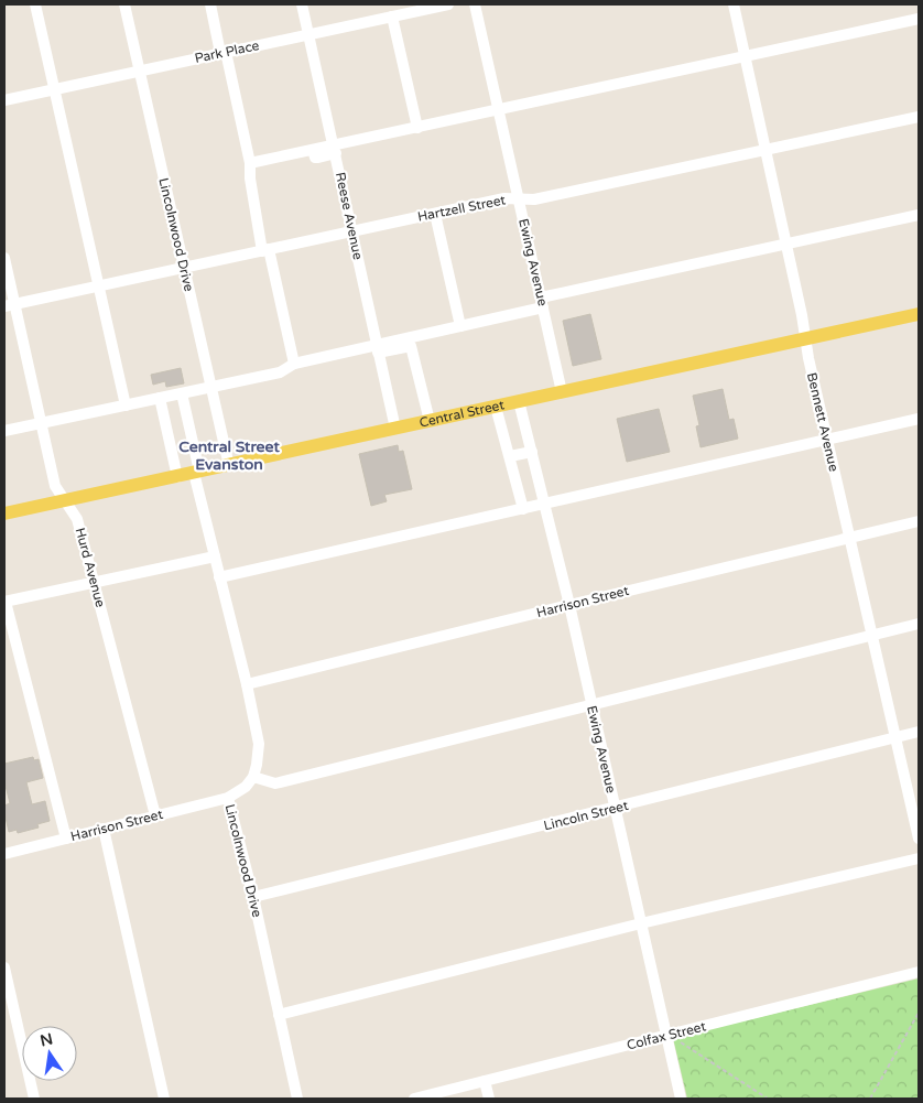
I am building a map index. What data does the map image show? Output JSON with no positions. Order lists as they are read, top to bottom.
{
  "streets": {
    "main road": ["Central Street"],
    "street": [
      "Park Place",
      "Hartzell Street",
      "Reese Avenue",
      "Lincolnwood Drive",
      "Ewing Avenue",
      "Bennett Avenue",
      "Hurd Avenue",
      "Harrison Street",
      "Lincoln Street",
      "Colfax Street"
    ]
  },
  "crossings": [
    ["Park Place", "Reese Avenue"],
    ["Park Place", "Lincolnwood Drive"],
    ["Hartzell Street", "Reese Avenue"],
    ["Hartzell Street", "Lincolnwood Drive"],
    ["Hartzell Street", "Ewing Avenue"],
    ["Hartzell Street", "Bennett Avenue"],
    ["Hartzell Street", "Hurd Avenue"],
    ["Reese Avenue", "Central Street"],
    ["Lincolnwood Drive", "Central Street"],
    ["Lincolnwood Drive", "Harrison Street"],
    ["Lincolnwood Drive", "Lincoln Street"],
    ["Ewing Avenue", "Central Street"],
    ["Ewing Avenue", "Harrison Street"],
    ["Ewing Avenue", "Lincoln Street"],
    ["Ewing Avenue", "Colfax Street"],
    ["Central Street", "Bennett Avenue"],
    ["Central Street", "Hurd Avenue"],
    ["Bennett Avenue", "Harrison Street"],
    ["Bennett Avenue", "Lincoln Street"],
    ["Hurd Avenue", "Harrison Street"]
  ],
  "districts": ["Central Street Evanston"],
  "north": "top"
}
